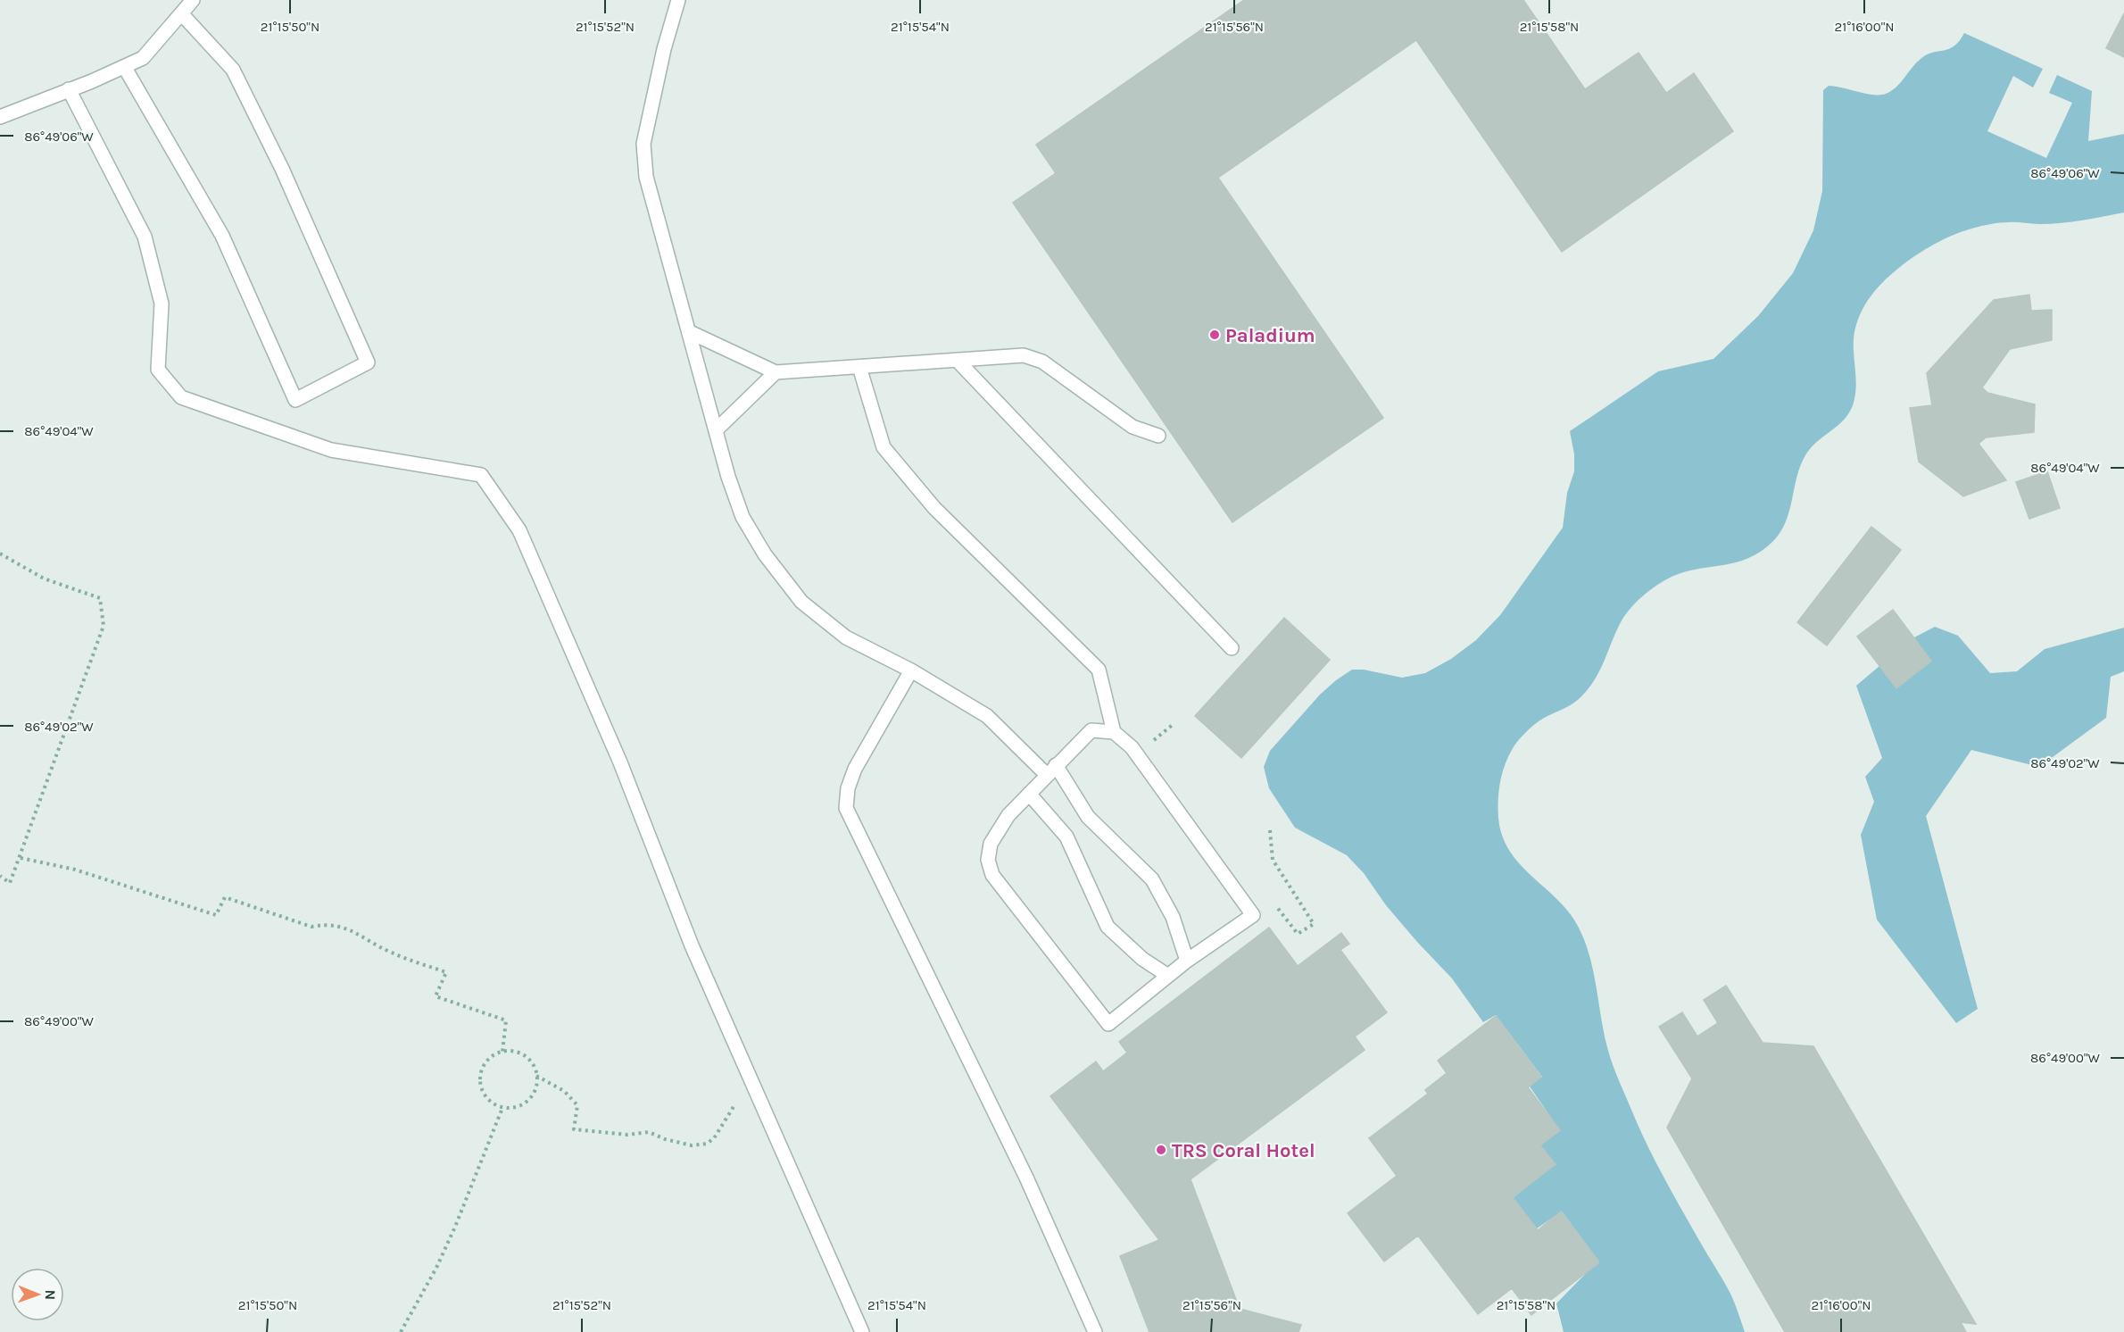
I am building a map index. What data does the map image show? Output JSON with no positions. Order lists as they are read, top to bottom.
{
  "places": ["Paladium", "TRS Coral Hotel"],
  "north": "right",
  "coordinates": [
    "21°15'50\"N",
    "21°15'52\"N",
    "21°15'54\"N",
    "21°15'56\"N",
    "21°15'58\"N",
    "21°16'00\"N",
    "86°49'06\"W",
    "86°49'04\"W",
    "86°49'02\"W",
    "86°49'00\"W"
  ]
}
